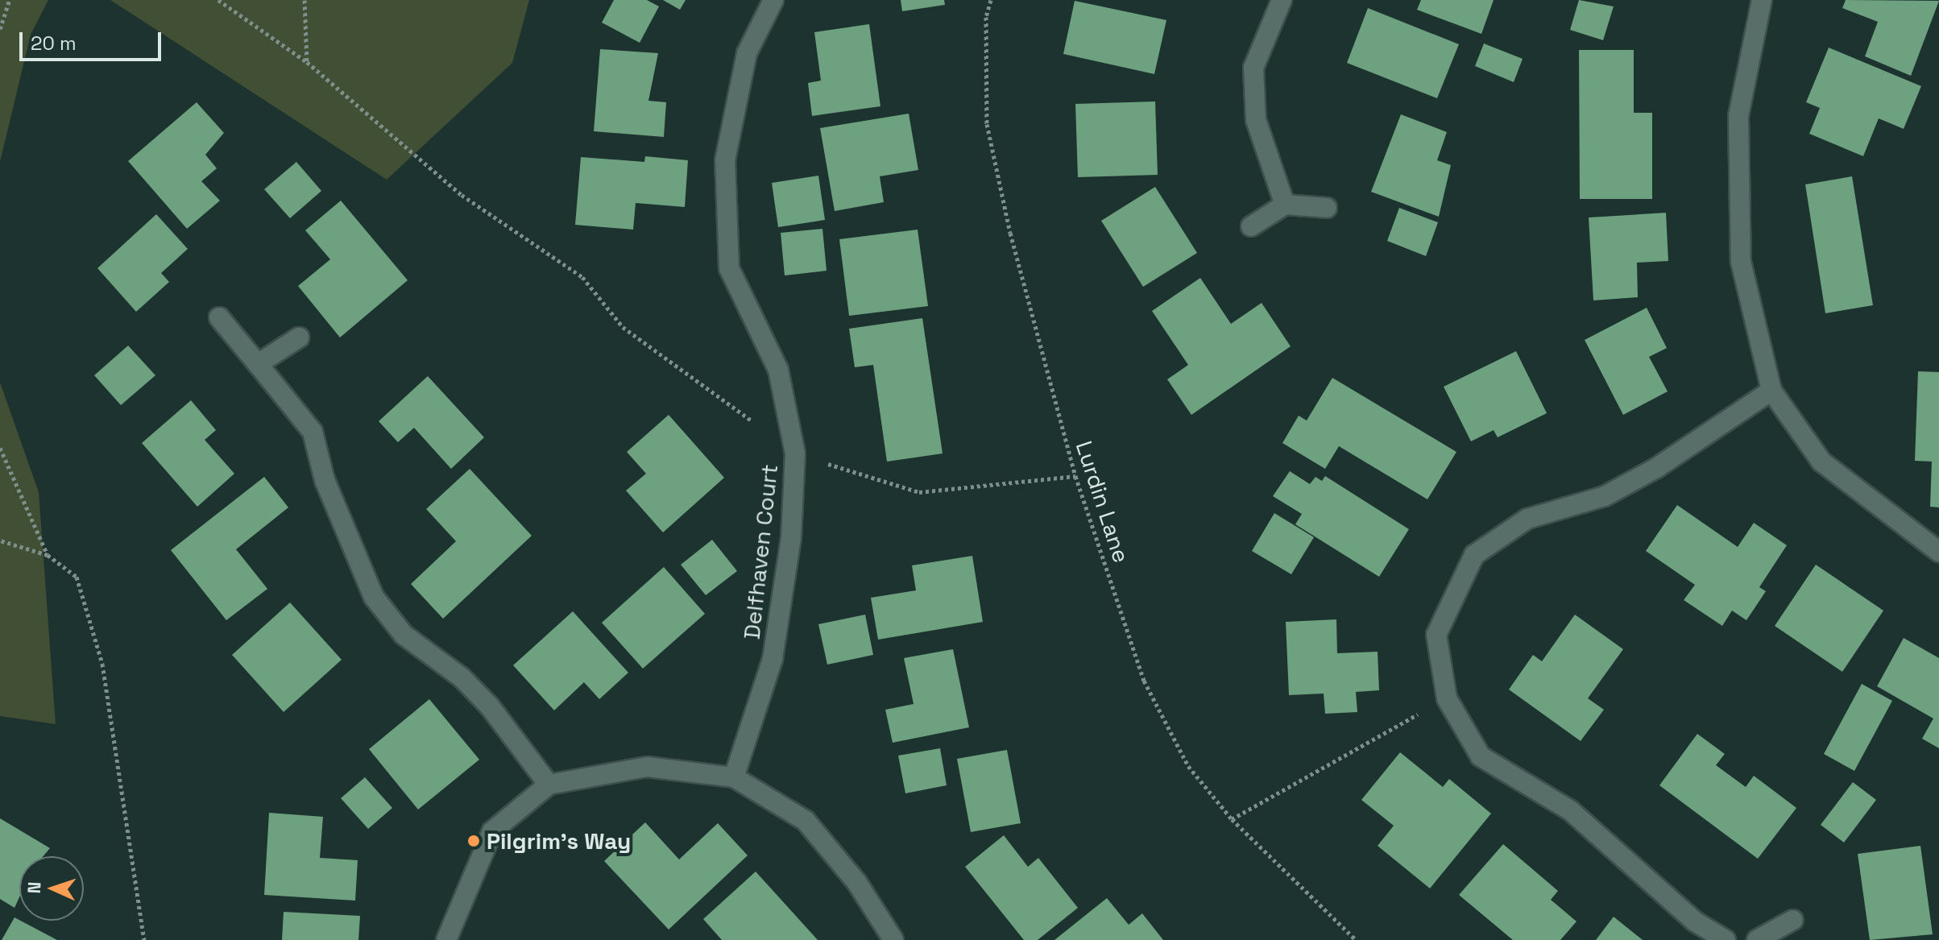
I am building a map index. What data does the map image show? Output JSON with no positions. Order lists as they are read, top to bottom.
{
  "streets": {
    "street": ["Delfhaven Court"],
    "path": ["Lurdin Lane"]
  },
  "places": ["Pilgrim's Way"],
  "scale_bar": "20 m",
  "north": "left"
}
